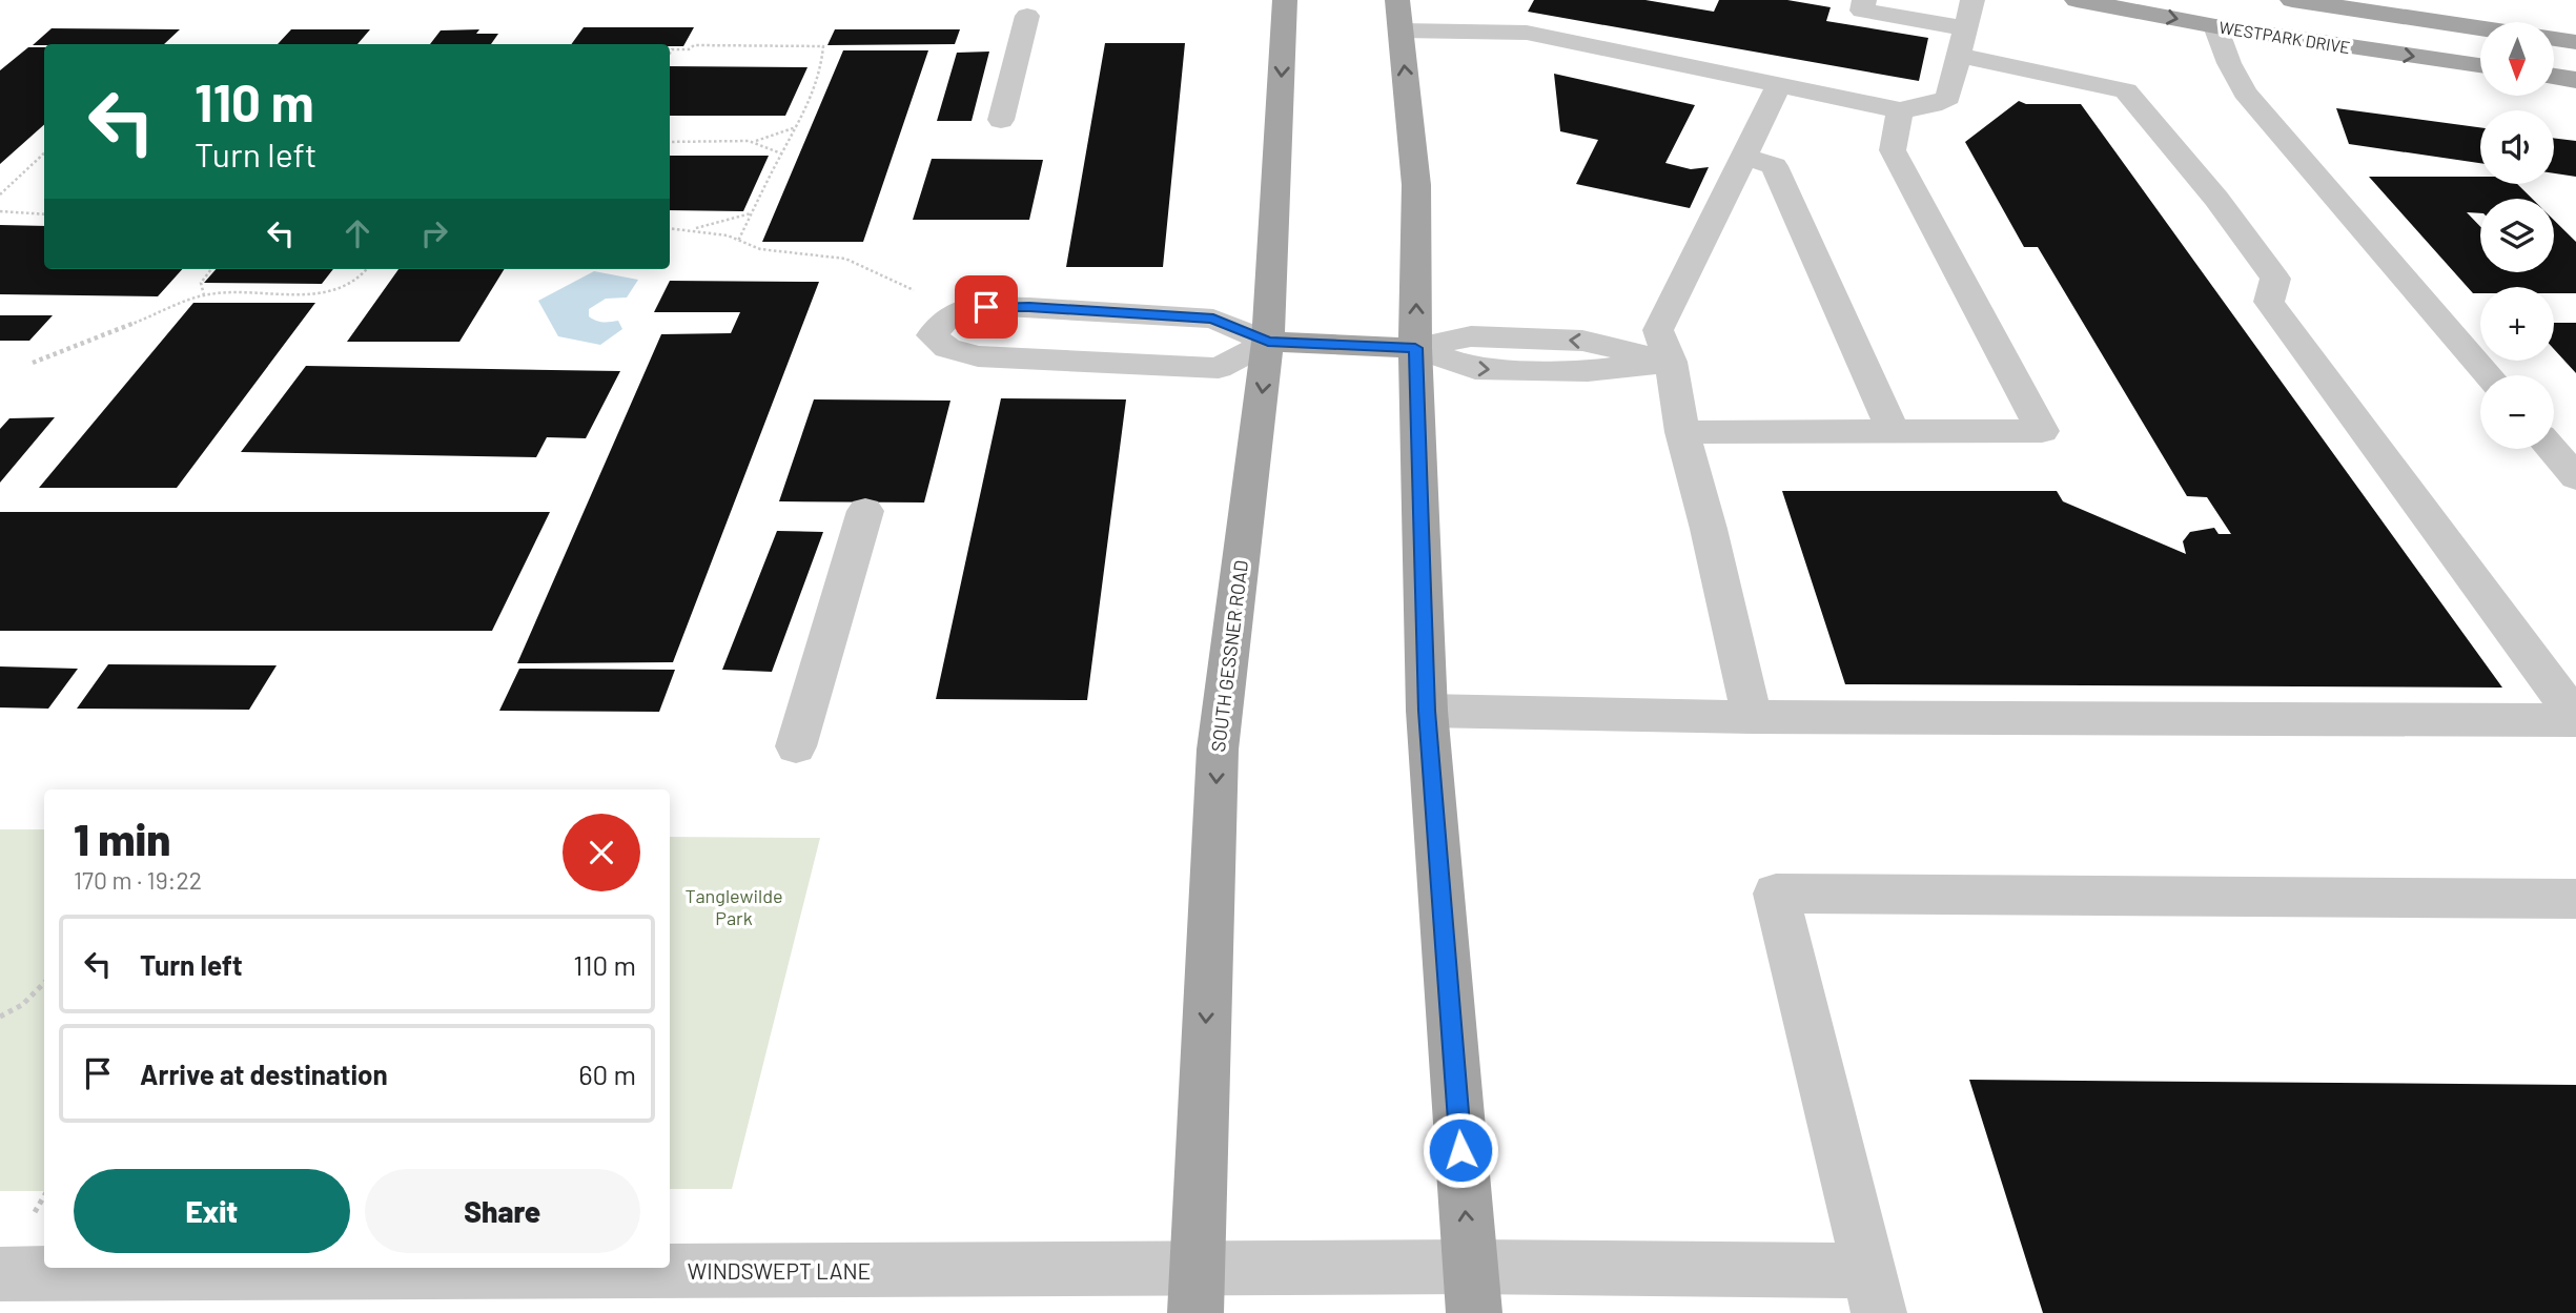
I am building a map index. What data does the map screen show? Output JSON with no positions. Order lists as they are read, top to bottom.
{
  "streets": {
    "main road": ["WESTPARK DRIVE", "SOUTH GESSNER ROAD"],
    "street": ["WINDSWEPT LANE"]
  },
  "crossings": [
    ["SOUTH GESSNER ROAD", "WINDSWEPT LANE"]
  ],
  "parks": ["Tanglewilde Park"],
  "north": "bottom",
  "page": {
    "map_buttons": ["+", "−"],
    "turn": ["110 m", "Turn left"],
    "heading": ["1 min", "170 m · 19:22"],
    "list": [
      {
        "name": "Turn left",
        "value": "110 m"
      },
      {
        "name": "Arrive at destination",
        "value": "60 m"
      }
    ],
    "buttons": ["Exit", "Share"]
  }
}
